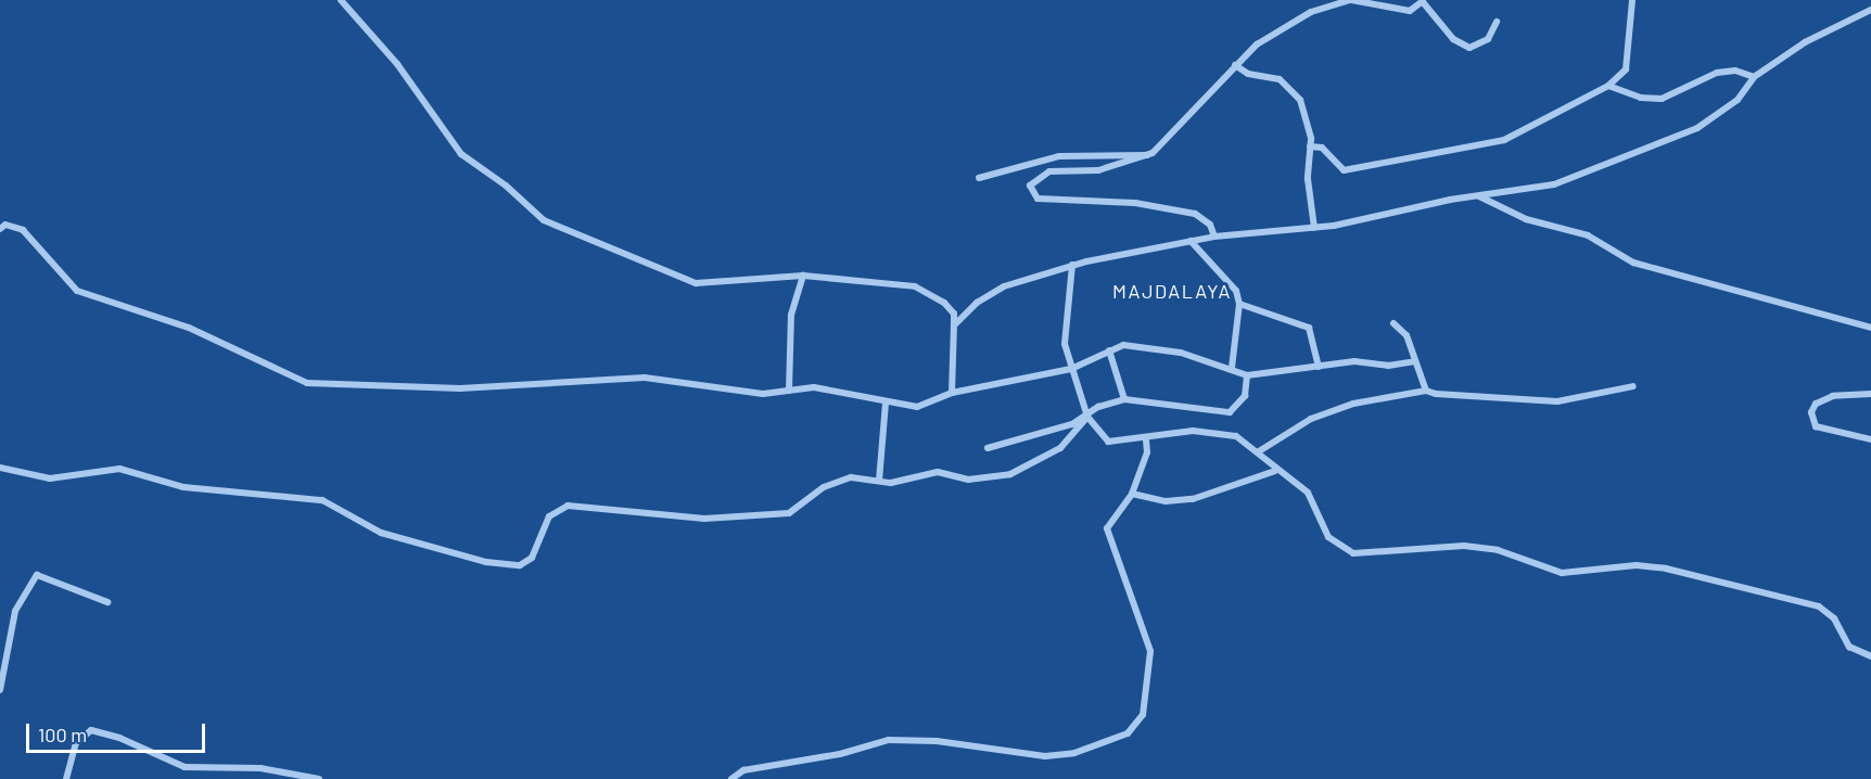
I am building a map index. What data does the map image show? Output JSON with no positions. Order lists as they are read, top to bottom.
{
  "districts": ["MAJDALAYA"],
  "scale_bar": "100 m"
}
